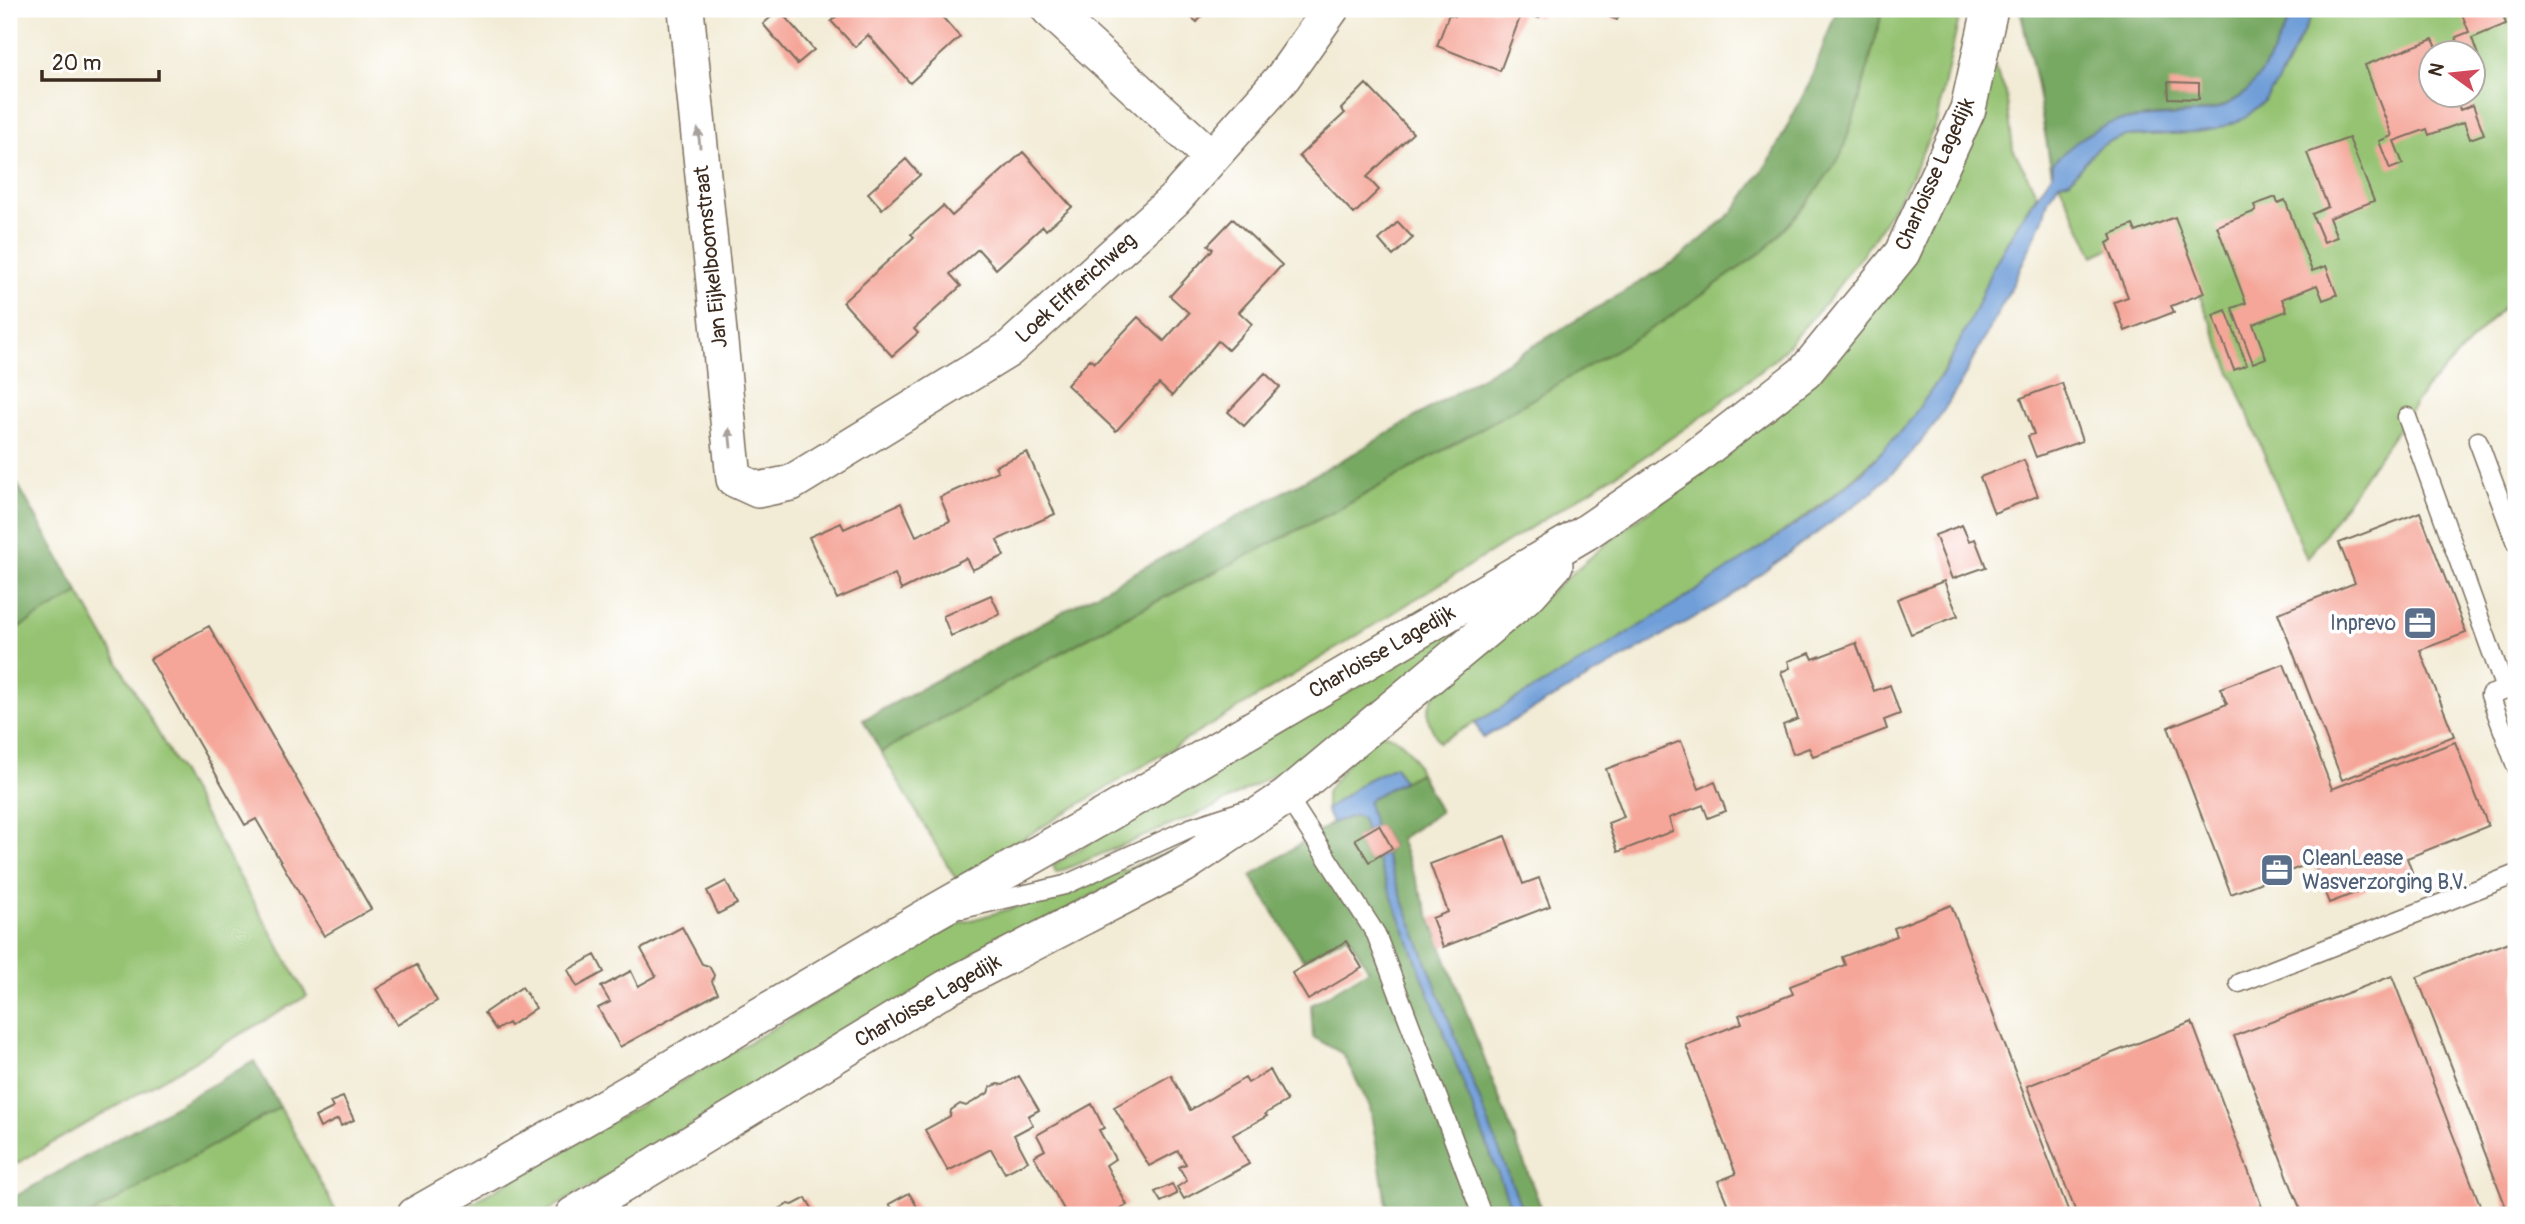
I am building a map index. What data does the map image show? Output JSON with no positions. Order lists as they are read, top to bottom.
{
  "streets": {
    "street": ["Charloisse Lagedijk", "Jan Eijkelboomstraat", "Loek Elfferichweg"]
  },
  "crossings": [
    ["Jan Eijkelboomstraat", "Loek Elfferichweg"]
  ],
  "one_way": ["Jan Eijkelboomstraat"],
  "places": {
    "office": ["Inprevo", "CleanLease Wasverzorging B.V."]
  },
  "scale_bar": "20 m",
  "north": "left"
}
